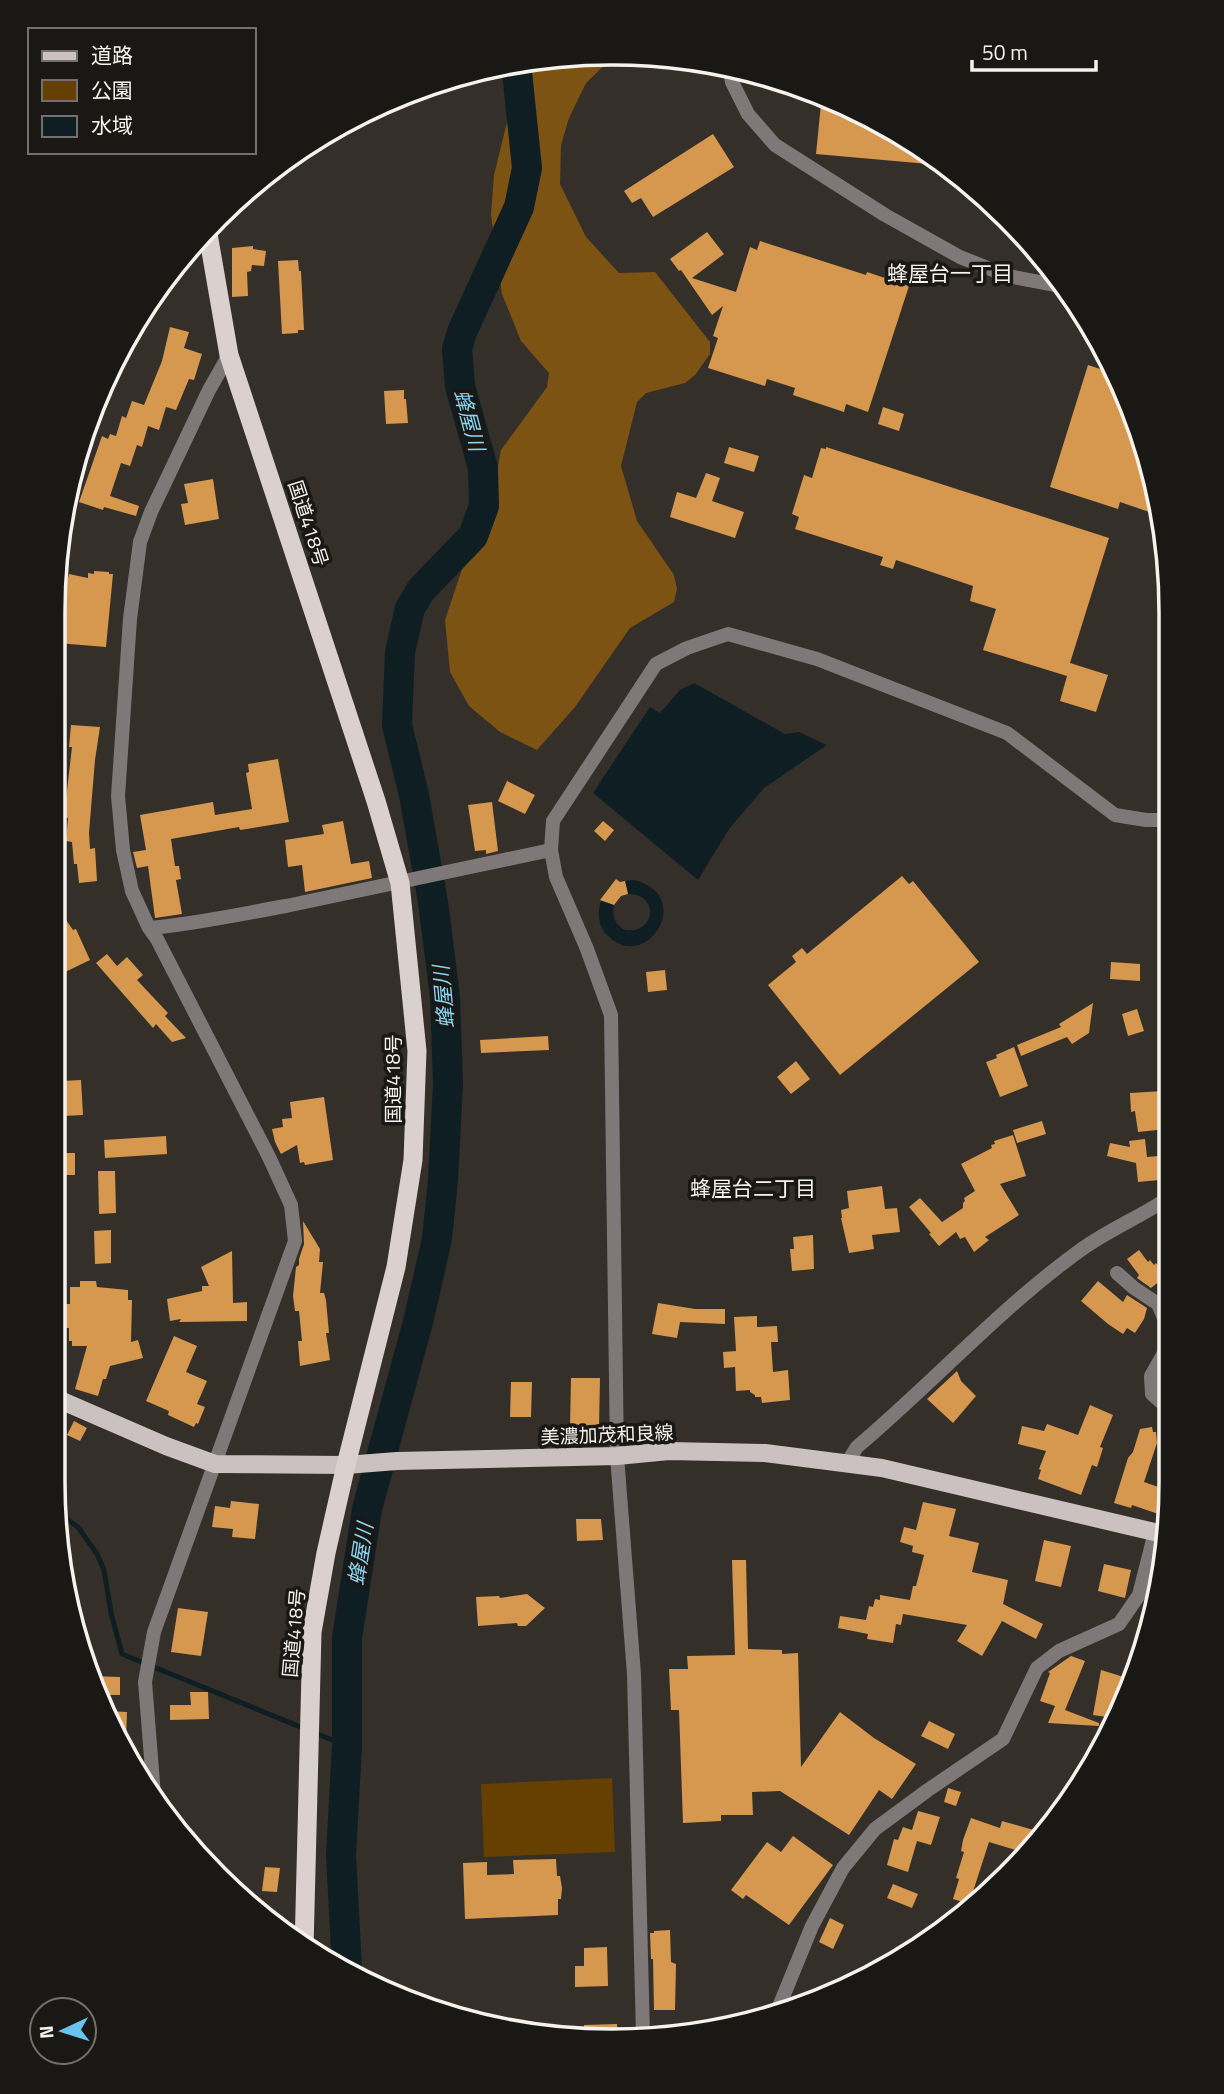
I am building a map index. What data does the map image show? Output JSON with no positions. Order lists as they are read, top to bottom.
{
  "streets": {
    "highway": ["国道418号"],
    "main road": ["美濃加茂和良線"]
  },
  "crossings": [
    ["国道418号", "美濃加茂和良線"]
  ],
  "districts": ["蜂屋台一丁目", "蜂屋台二丁目"],
  "water": ["蜂屋川"],
  "legend": ["道路", "公園", "水域"],
  "scale_bar": "50 m",
  "north": "left"
}
